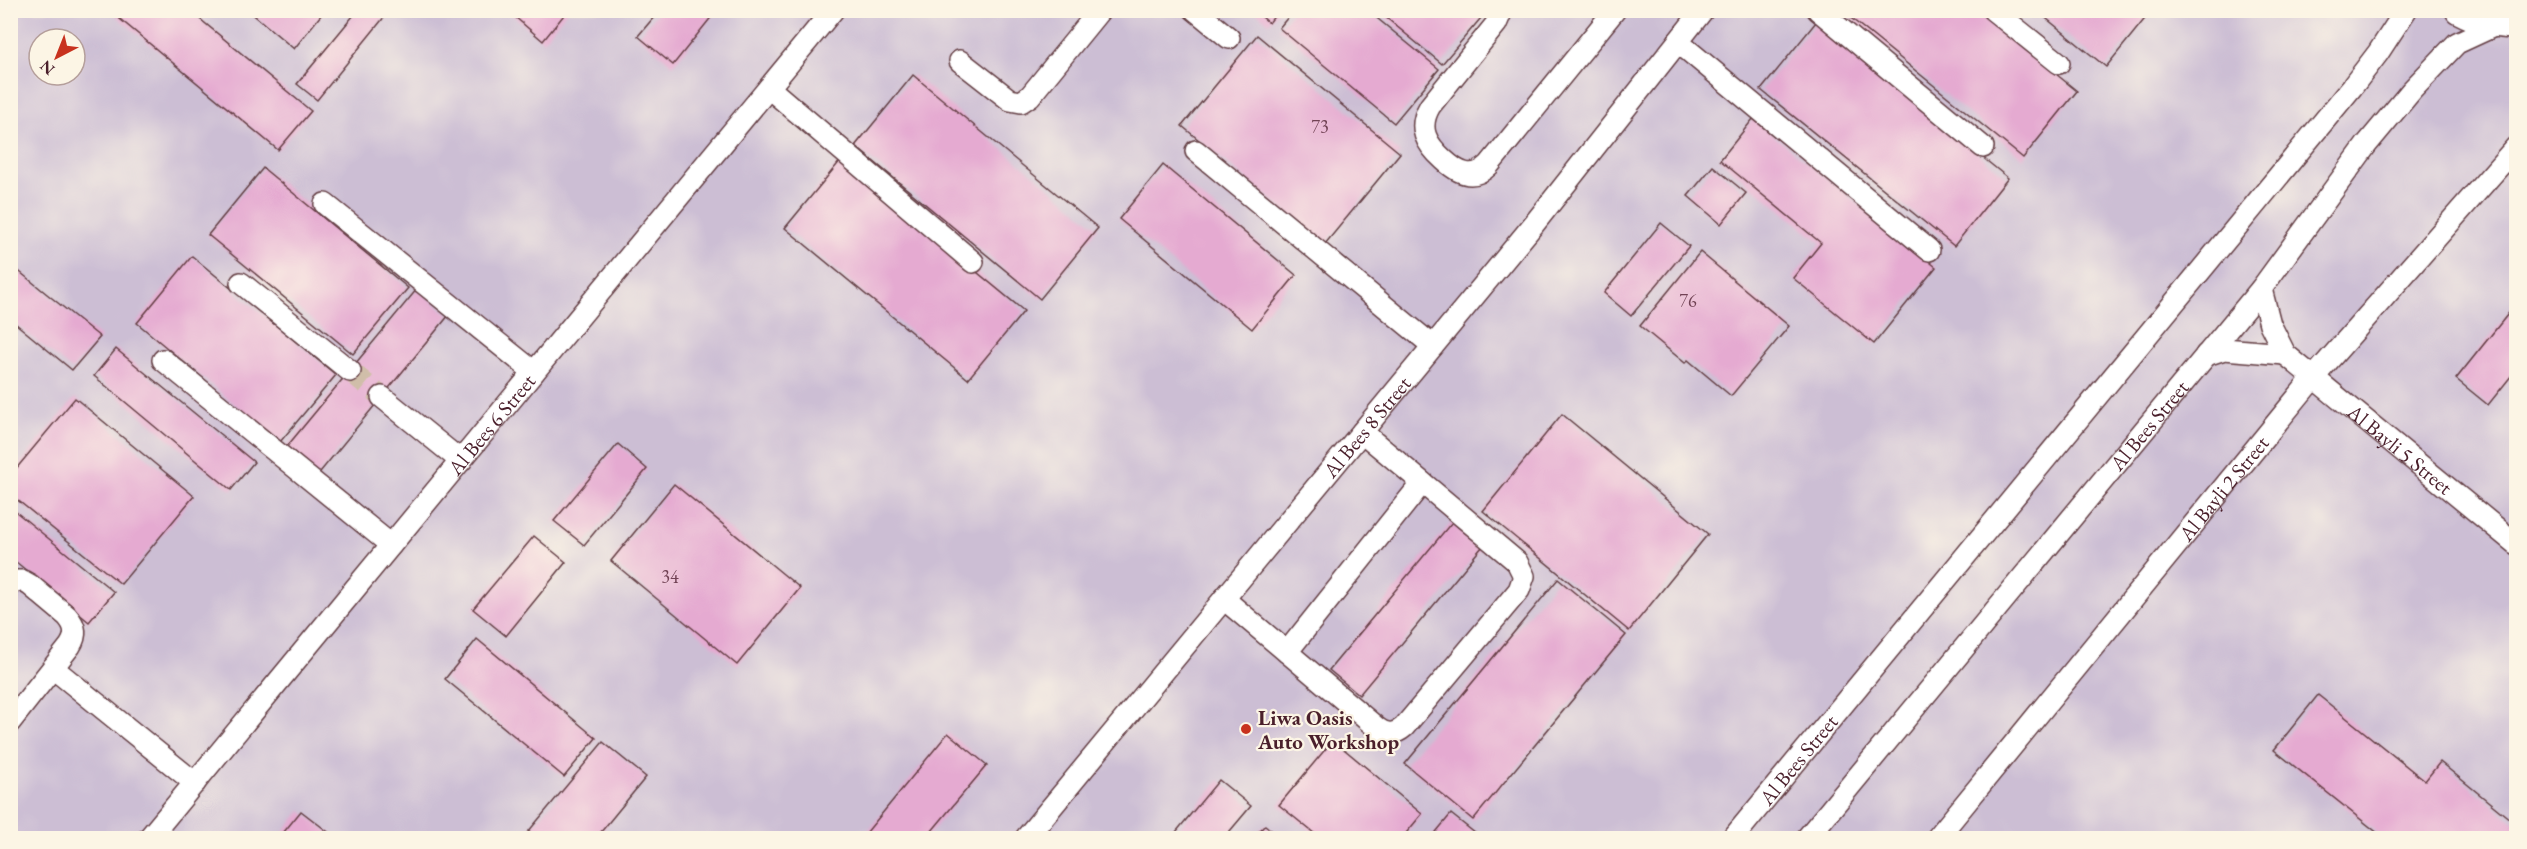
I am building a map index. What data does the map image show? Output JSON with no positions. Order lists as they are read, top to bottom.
{
  "streets": {
    "street": [
      "Al Bees 6 Street",
      "Al Bees 8 Street",
      "Al Bees Street",
      "Al Bayli 5 Street",
      "Al Bayli 2 Street"
    ]
  },
  "crossings": [
    ["Al Bees Street", "Al Bayli 5 Street"],
    ["Al Bayli 5 Street", "Al Bayli 2 Street"]
  ],
  "places": ["Liwa Oasis Auto Workshop"],
  "house_numbers": ["73", "76", "34"],
  "north": "bottom left"
}
